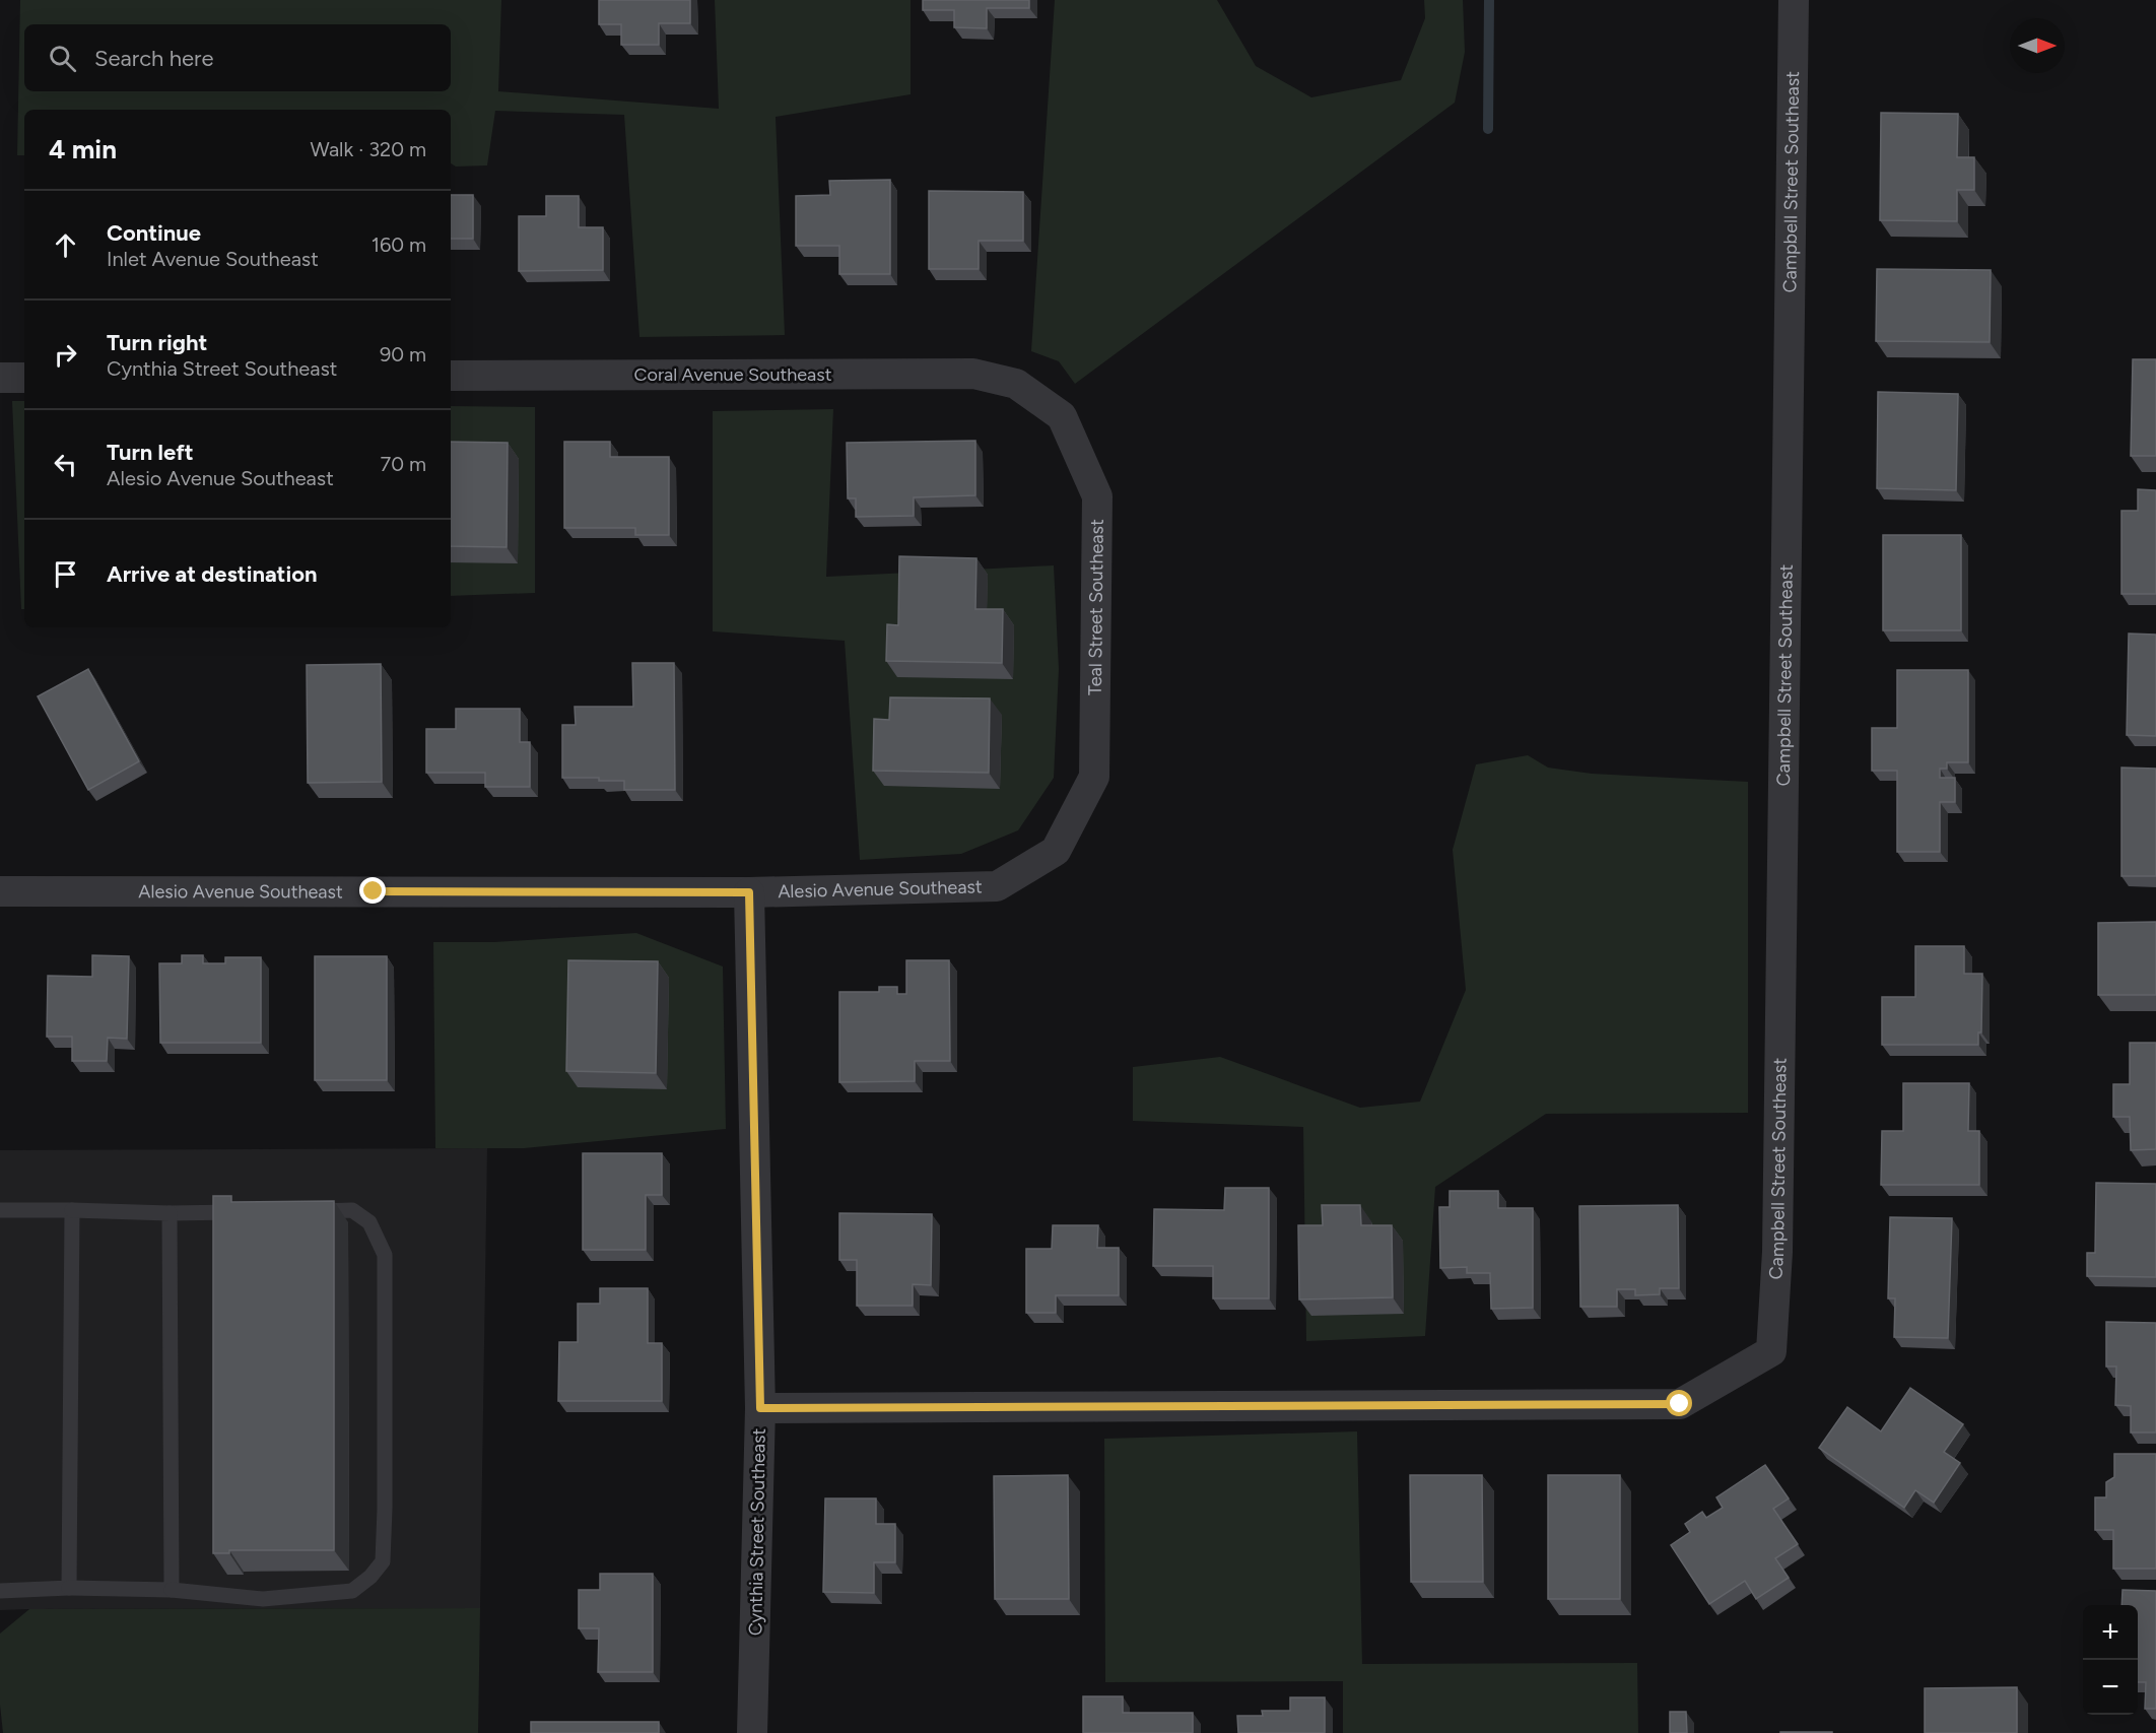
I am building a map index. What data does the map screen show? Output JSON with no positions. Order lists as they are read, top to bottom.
{
  "streets": {
    "street": [
      "Campbell Street Southeast",
      "Coral Avenue Southeast",
      "Teal Street Southeast",
      "Alesio Avenue Southeast",
      "Cynthia Street Southeast"
    ]
  },
  "crossings": [
    ["Campbell Street Southeast", "Cynthia Street Southeast"],
    ["Coral Avenue Southeast", "Teal Street Southeast"],
    ["Teal Street Southeast", "Alesio Avenue Southeast"],
    ["Alesio Avenue Southeast", "Cynthia Street Southeast"]
  ],
  "north": "right",
  "page": {
    "search": "Search here",
    "heading": ["4 min", "Walk · 320 m"],
    "list": [
      ["Continue", "Inlet Avenue Southeast", "160 m"],
      ["Turn right", "Cynthia Street Southeast", "90 m"],
      ["Turn left", "Alesio Avenue Southeast", "70 m"],
      "Arrive at destination"
    ],
    "map_buttons": ["+", "−"]
  }
}
